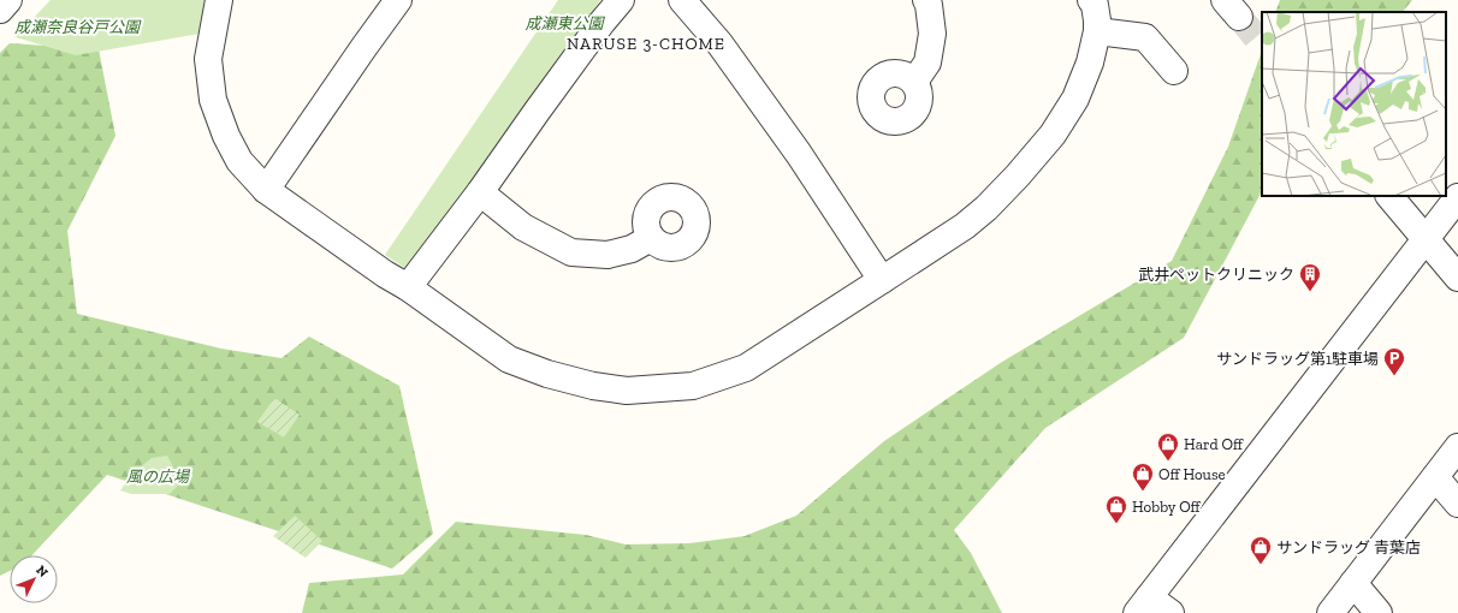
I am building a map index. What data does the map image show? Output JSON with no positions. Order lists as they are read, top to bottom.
{
  "districts": ["NARUSE 3-CHOME"],
  "parks": ["成瀬東公園", "成瀬奈良谷戸公園", "風の広場"],
  "places": {
    "building": ["武井ペットクリニック"],
    "parking": ["サンドラッグ第1駐車場"],
    "shop": [
      "Hard Off",
      "Off House",
      "Hobby Off",
      "サンドラッグ 青葉店"
    ]
  },
  "north": "top right"
}
